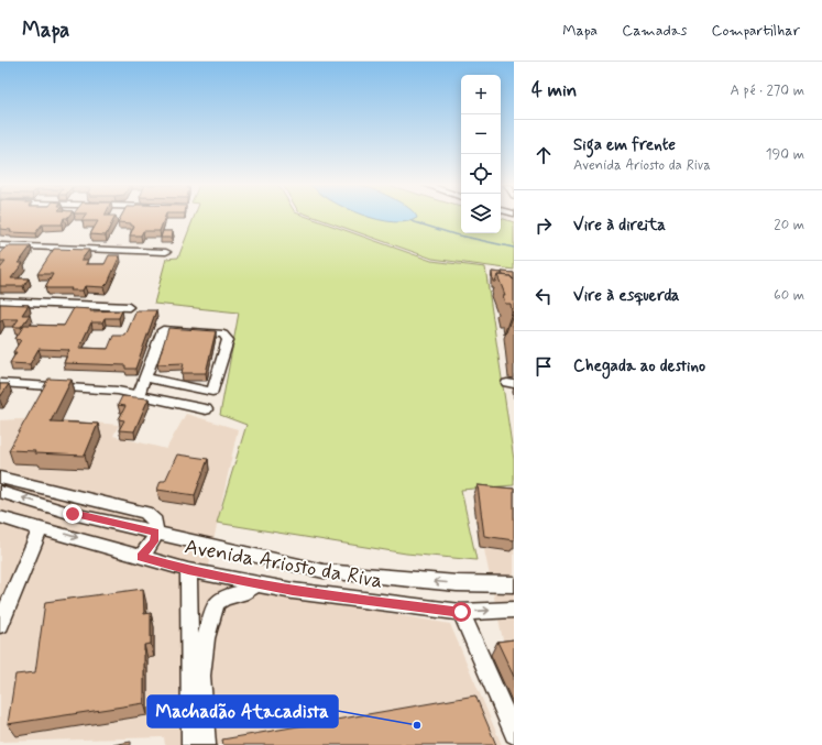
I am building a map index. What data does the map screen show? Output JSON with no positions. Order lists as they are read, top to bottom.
{
  "streets": {
    "street": ["Avenida Ariosto da Riva"]
  },
  "places": ["Machadão Atacadista"],
  "page": {
    "header": "Mapa",
    "nav": ["Mapa", "Camadas", "Compartilhar"],
    "heading": ["4 min", "A pé · 270 m"],
    "map_buttons": ["+", "−"],
    "list": [
      ["Siga em frente", "Avenida Ariosto da Riva", "190 m"],
      ["Vire à direita", "20 m"],
      ["Vire à esquerda", "60 m"],
      "Chegada ao destino"
    ]
  }
}
